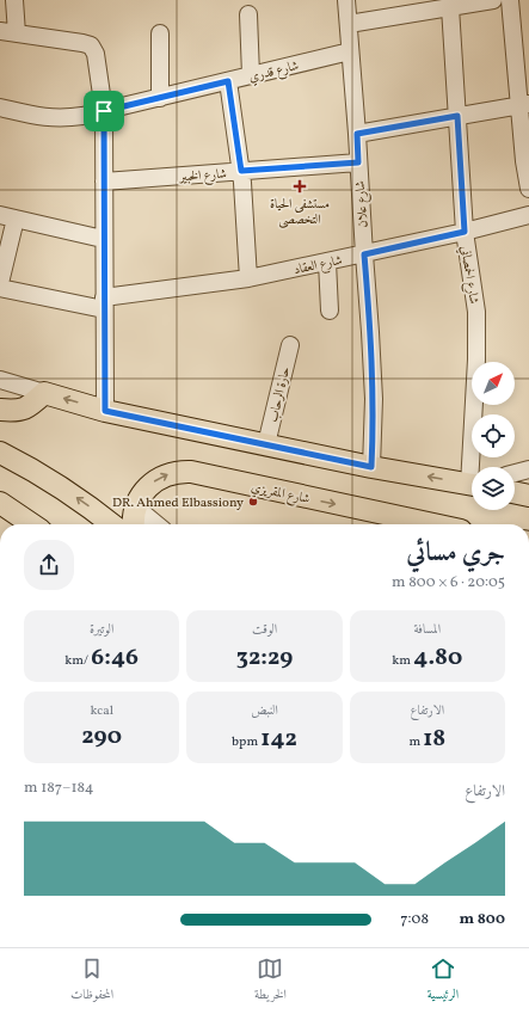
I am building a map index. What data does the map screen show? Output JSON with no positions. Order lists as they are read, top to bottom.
{
  "streets": {
    "main road": ["شارع المقريزي"],
    "street": [
      "شارع قدري",
      "شارع الخبير",
      "شارع علان",
      "شارع العقاد",
      "شارع الحمصاني",
      "حارة الرحاب"
    ]
  },
  "crossings": [
    ["شارع قدري", "شارع علان"],
    ["شارع الخبير", "شارع علان"],
    ["شارع علان", "شارع العقاد"],
    ["شارع العقاد", "شارع الحمصاني"]
  ],
  "places": {
    "health": ["مستشفى الحياة التخصصى"],
    "other": ["DR. Ahmed Elbassiony"]
  },
  "north": "top right",
  "page": {
    "heading": ["جري مسائي", "20:05 · 6 × 800 m"],
    "stats": [
      ["المسافة", "4.80 km"],
      ["الوقت", "32:29"],
      ["الوتيرة", "6:46 /km"],
      ["الارتفاع", "18 m"],
      ["النبض", "142 bpm"],
      ["kcal", "290"]
    ],
    "chart": ["الارتفاع", "184–187 m"],
    "list": [
      {
        "name": "800 m",
        "note": "7:08"
      }
    ],
    "tabs": ["الرئيسية", "الخريطة", "المحفوظات"]
  }
}
